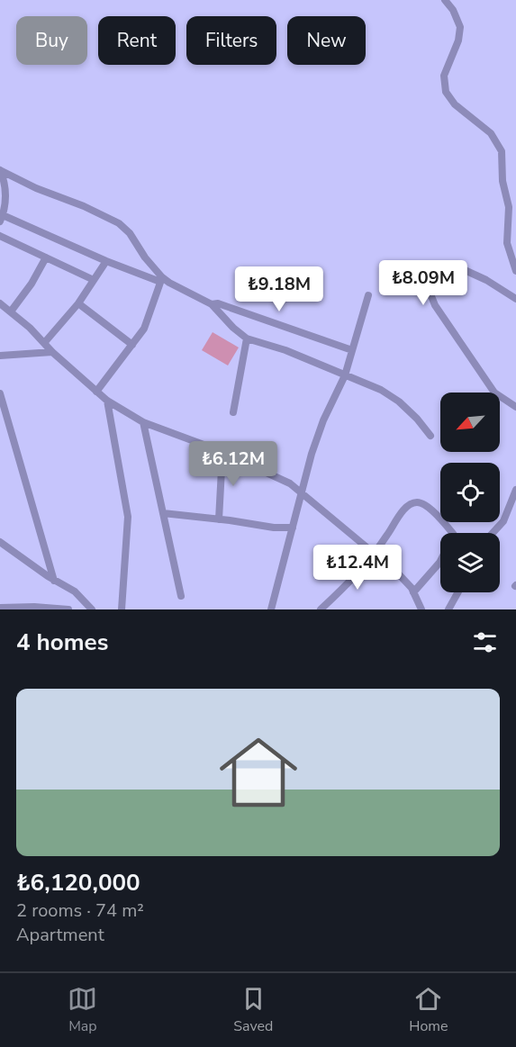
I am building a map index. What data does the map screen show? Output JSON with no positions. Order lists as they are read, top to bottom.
{
  "north": "bottom left",
  "page": {
    "chip": [
      "Buy",
      "Rent",
      "Filters",
      "New"
    ],
    "price": [
      "₺8.09M",
      "₺9.18M",
      "₺6.12M",
      "₺12.4M"
    ],
    "heading": "4 homes",
    "list": [
      {
        "name": "₺6,120,000",
        "note": "2 rooms · 74 m² · Apartment"
      }
    ],
    "tabs": ["Map", "Saved", "Home"]
  }
}
